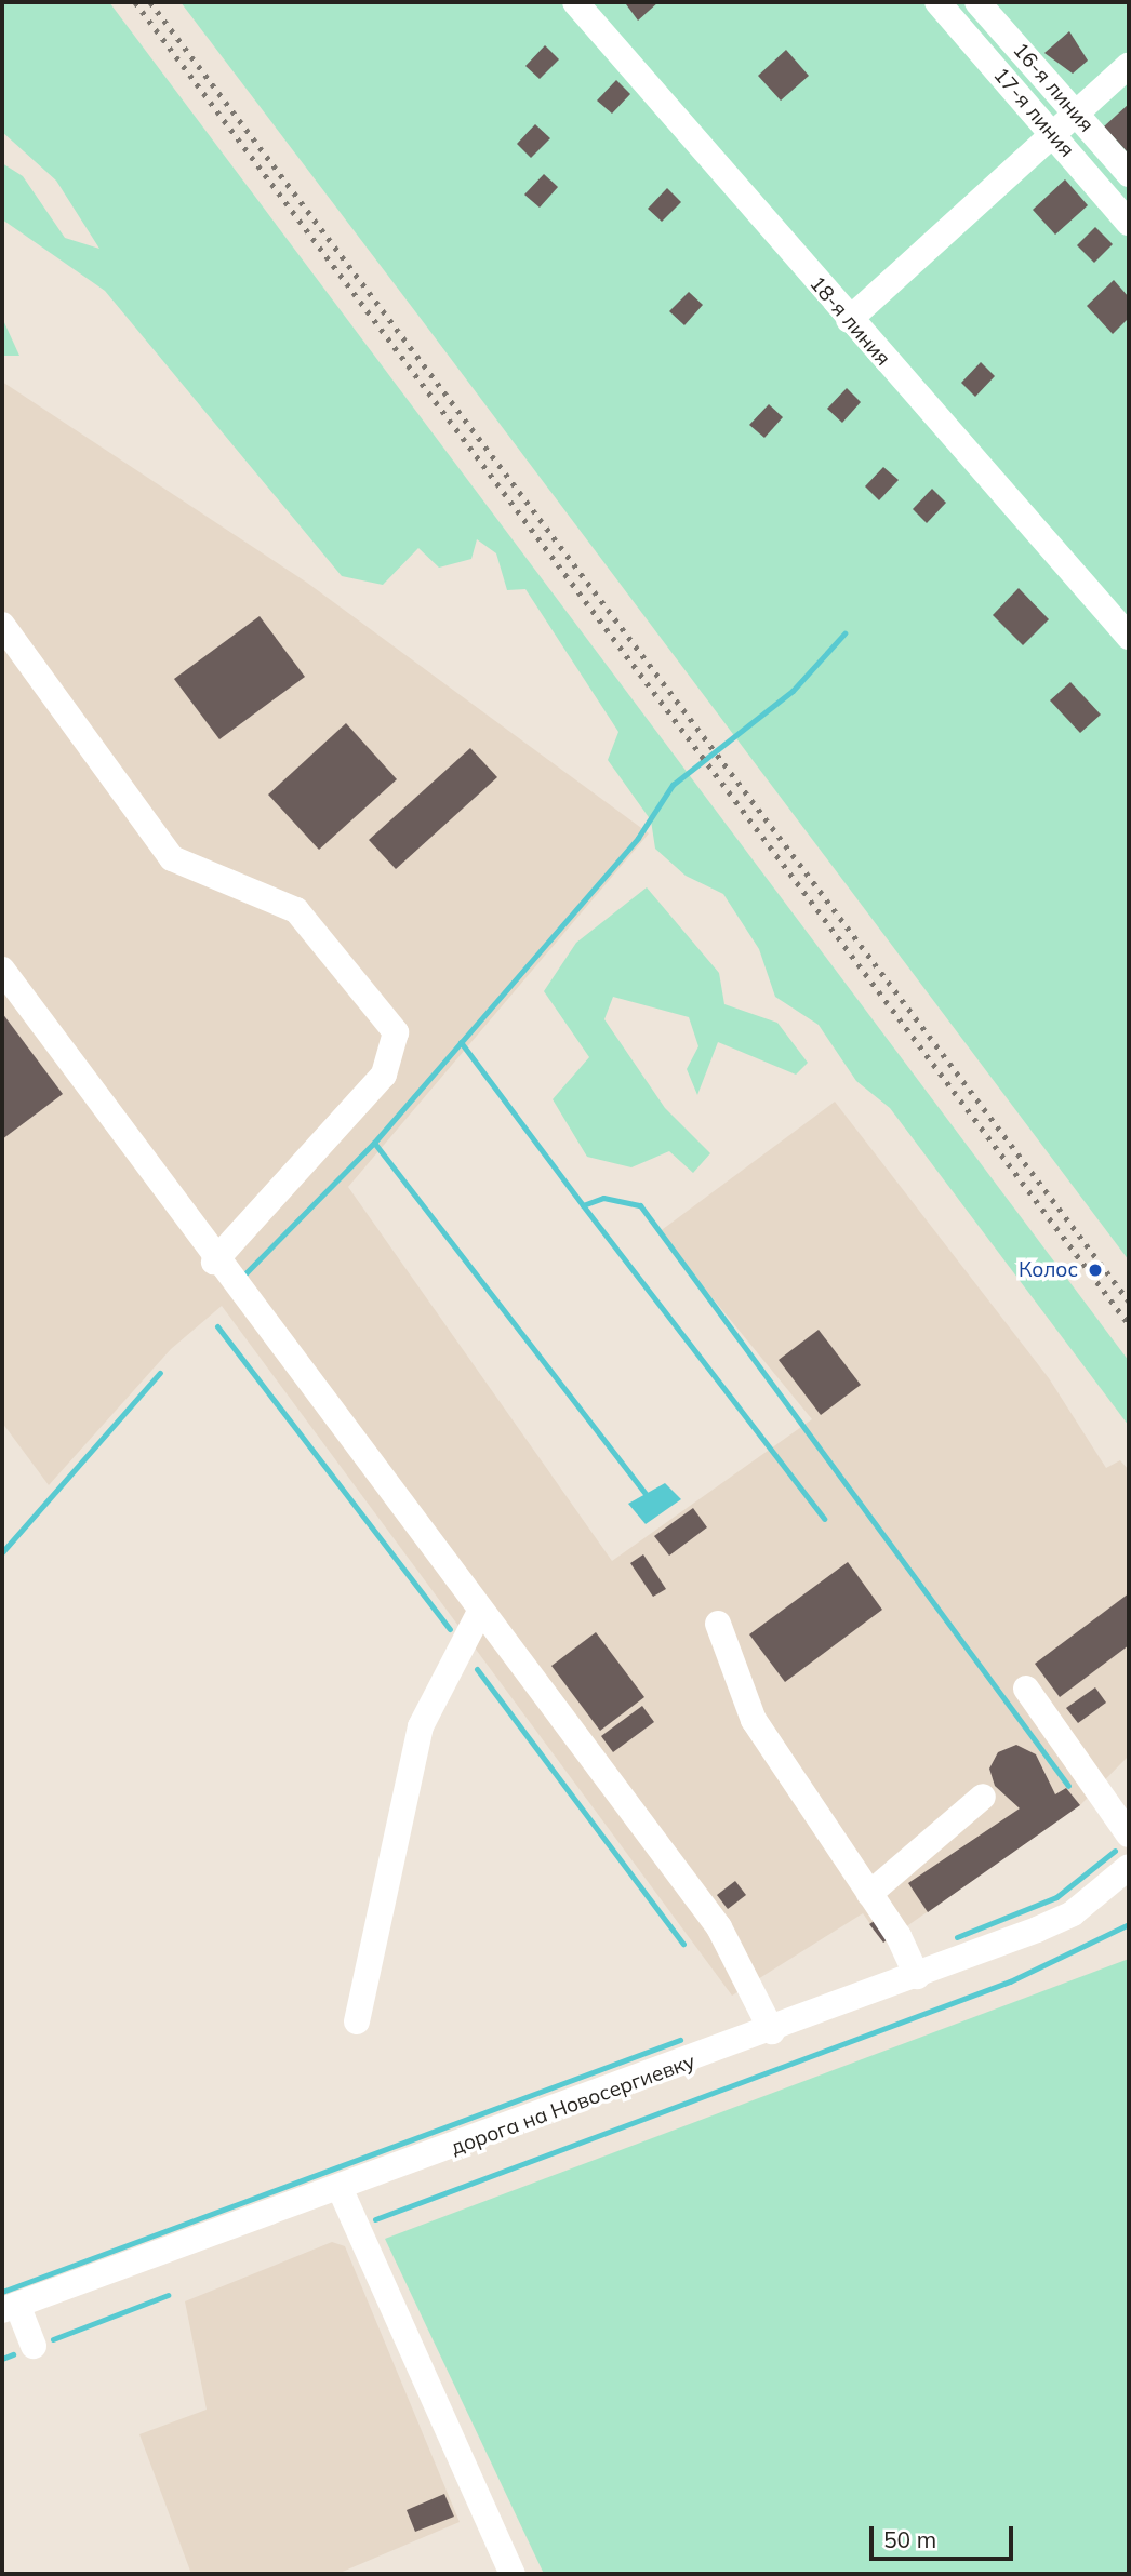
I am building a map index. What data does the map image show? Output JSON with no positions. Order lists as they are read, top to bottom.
{
  "streets": {
    "street": [
      "16-я линия",
      "17-я линия",
      "18-я линия",
      "дорога на Новосергиевку"
    ]
  },
  "places": ["Колос"],
  "scale_bar": "50 m"
}
